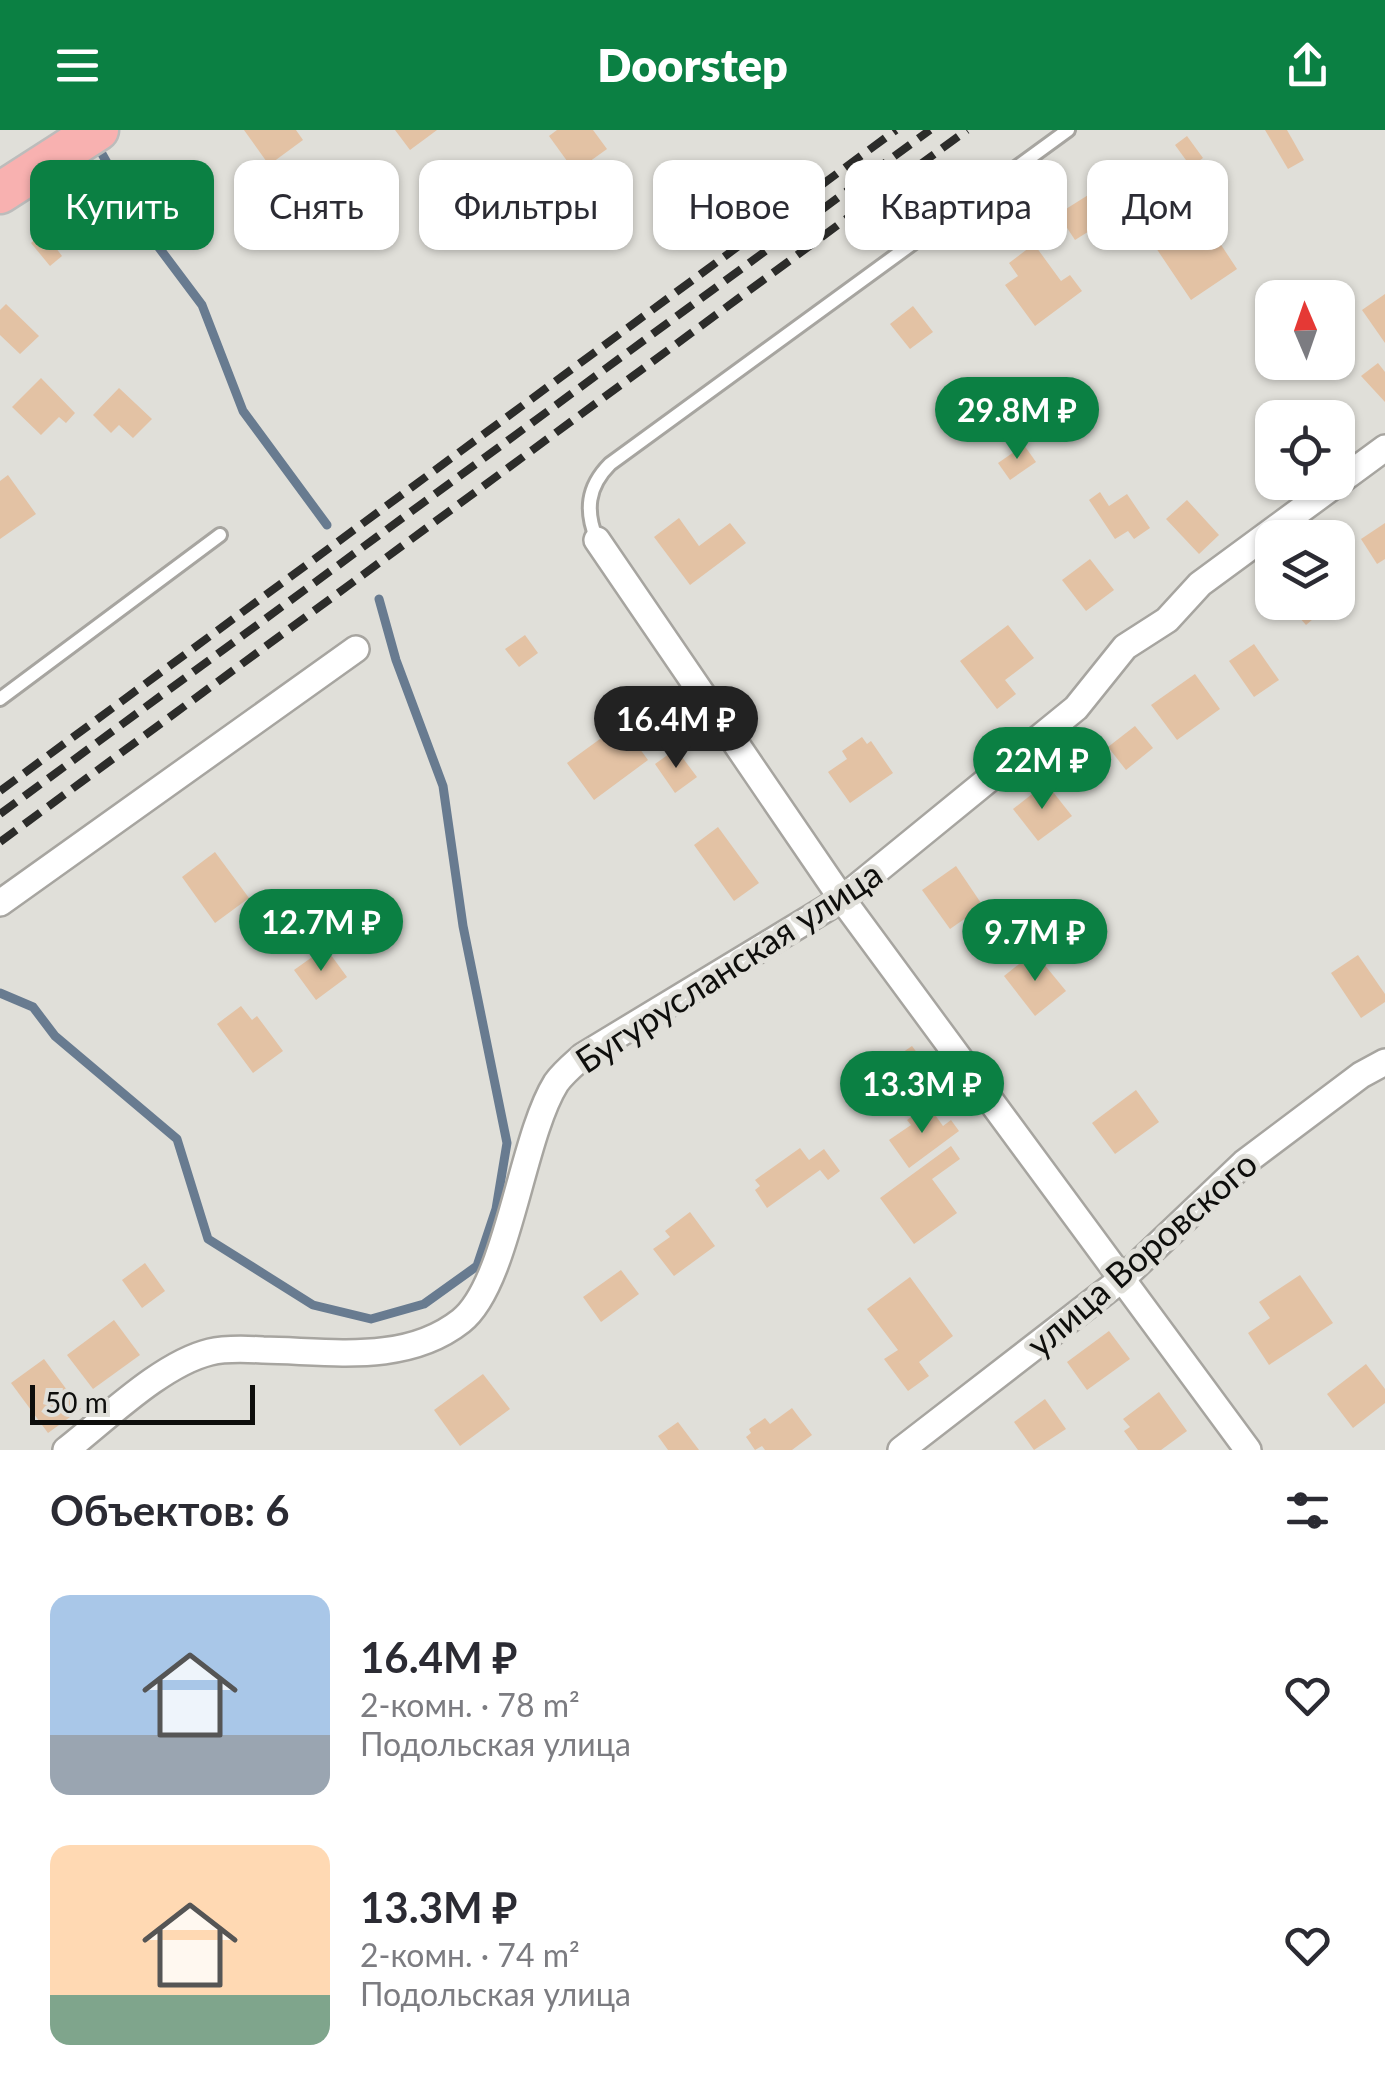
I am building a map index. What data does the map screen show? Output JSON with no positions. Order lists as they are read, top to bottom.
{
  "streets": {
    "street": ["Бугурусланская улица", "улица Воровского"]
  },
  "scale_bar": "50 m",
  "north": "top",
  "page": {
    "header": "Doorstep",
    "chip": [
      "Купить",
      "Снять",
      "Фильтры",
      "Новое",
      "Квартира",
      "Дом"
    ],
    "price": [
      "29.8M ₽",
      "16.4M ₽",
      "22M ₽",
      "12.7M ₽",
      "9.7M ₽",
      "13.3M ₽"
    ],
    "scale": "50 m",
    "heading": "Объектов: 6",
    "list": [
      {
        "name": "16.4M ₽",
        "note": "2-комн. · 78 m² · Подольская улица"
      },
      {
        "name": "13.3M ₽",
        "note": "2-комн. · 74 m² · Подольская улица"
      }
    ]
  }
}
